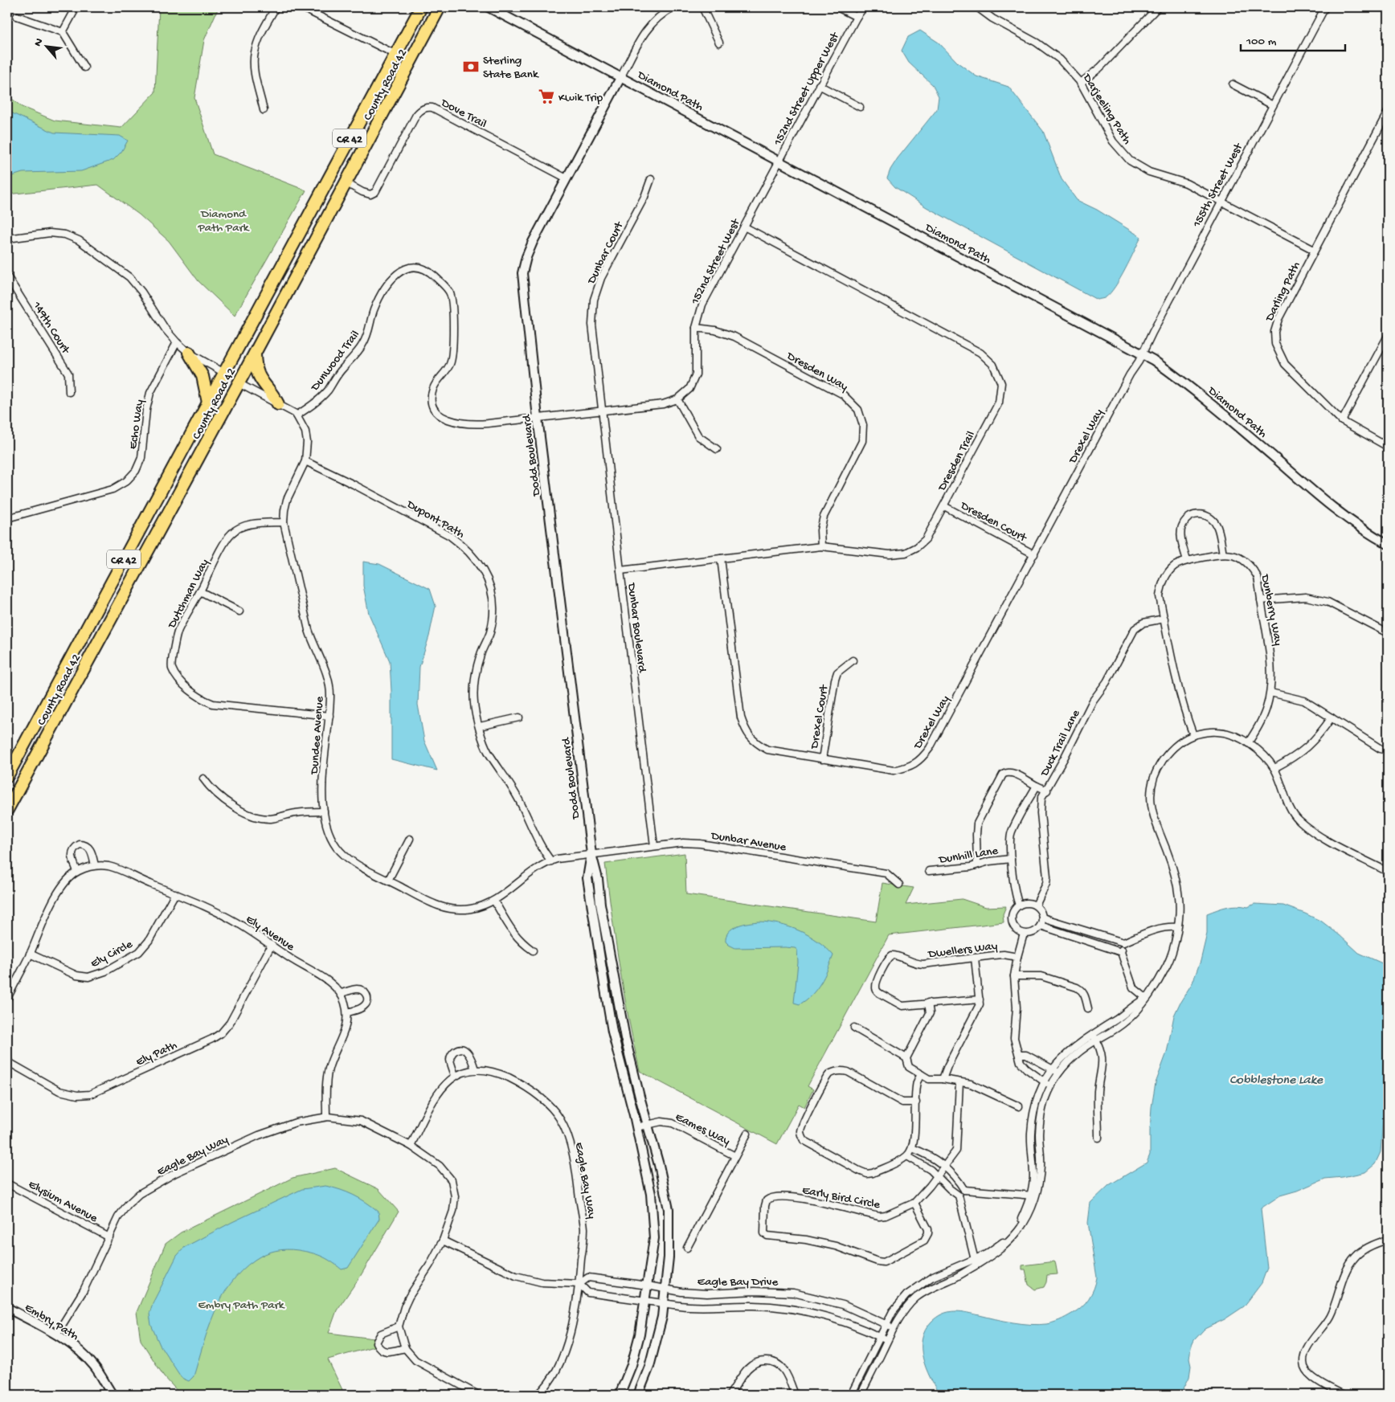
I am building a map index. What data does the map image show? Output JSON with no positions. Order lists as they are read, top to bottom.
{
  "streets": {
    "highway": ["County Road 42", "CR 42"],
    "street": [
      "152nd Street Upper West",
      "Diamond Path",
      "Darjeeling Path",
      "Dove Trail",
      "155th Street West",
      "Dunbar Court",
      "152nd Street West",
      "Darling Path",
      "149th Court",
      "Dunwood Trail",
      "Dresden Way",
      "Echo Way",
      "Drexel Way",
      "Dodd Boulevard",
      "Dresden Trail",
      "Dupont Path",
      "Dresden Court",
      "Dutchman Way",
      "Dunberry Way",
      "Dunbar Boulevard",
      "Drexel Court",
      "Dundee Avenue",
      "Duck Trail Lane",
      "Dunbar Avenue",
      "Dunhill Lane",
      "Ely Avenue",
      "Dwellers Way",
      "Ely Circle",
      "Ely Path",
      "Eames Way",
      "Eagle Bay Way",
      "Early Bird Circle",
      "Elysium Avenue",
      "Eagle Bay Drive",
      "Embry Path"
    ]
  },
  "crossings": [
    ["County Road 42", "Dove Trail"],
    ["152nd Street Upper West", "Diamond Path"],
    ["152nd Street Upper West", "152nd Street West"],
    ["Diamond Path", "155th Street West"],
    ["Diamond Path", "152nd Street West"],
    ["Diamond Path", "Dodd Boulevard"],
    ["Darjeeling Path", "155th Street West"],
    ["Darjeeling Path", "Darling Path"],
    ["Dove Trail", "Dodd Boulevard"],
    ["155th Street West", "Drexel Way"],
    ["Dunbar Court", "Dunbar Boulevard"],
    ["152nd Street West", "Dresden Way"],
    ["152nd Street West", "Dresden Trail"],
    ["Dunwood Trail", "Dodd Boulevard"],
    ["Dunwood Trail", "Dundee Avenue"],
    ["Dresden Way", "Dresden Trail"],
    ["Drexel Way", "Dresden Trail"],
    ["Drexel Way", "Dresden Court"],
    ["Drexel Way", "Drexel Court"],
    ["Dodd Boulevard", "Dundee Avenue"],
    ["Dodd Boulevard", "Dunbar Avenue"],
    ["Dresden Trail", "Dresden Court"],
    ["Dresden Trail", "Dunbar Boulevard"],
    ["Dupont Path", "Dundee Avenue"],
    ["Dutchman Way", "Dundee Avenue"],
    ["Dunberry Way", "Duck Trail Lane"],
    ["Dunbar Boulevard", "Dunbar Avenue"],
    ["Dundee Avenue", "Dunbar Avenue"],
    ["Ely Avenue", "Ely Circle"],
    ["Ely Avenue", "Ely Path"],
    ["Eagle Bay Way", "Elysium Avenue"],
    ["Eagle Bay Way", "Eagle Bay Drive"],
    ["Eagle Bay Way", "Embry Path"]
  ],
  "water": ["Cobblestone Lake"],
  "parks": ["Diamond Path Park", "Embry Path Park"],
  "places": {
    "bank": ["Sterling State Bank"],
    "supermarket": ["Kwik Trip"]
  },
  "scale_bar": "100 m",
  "north": "top left"
}
